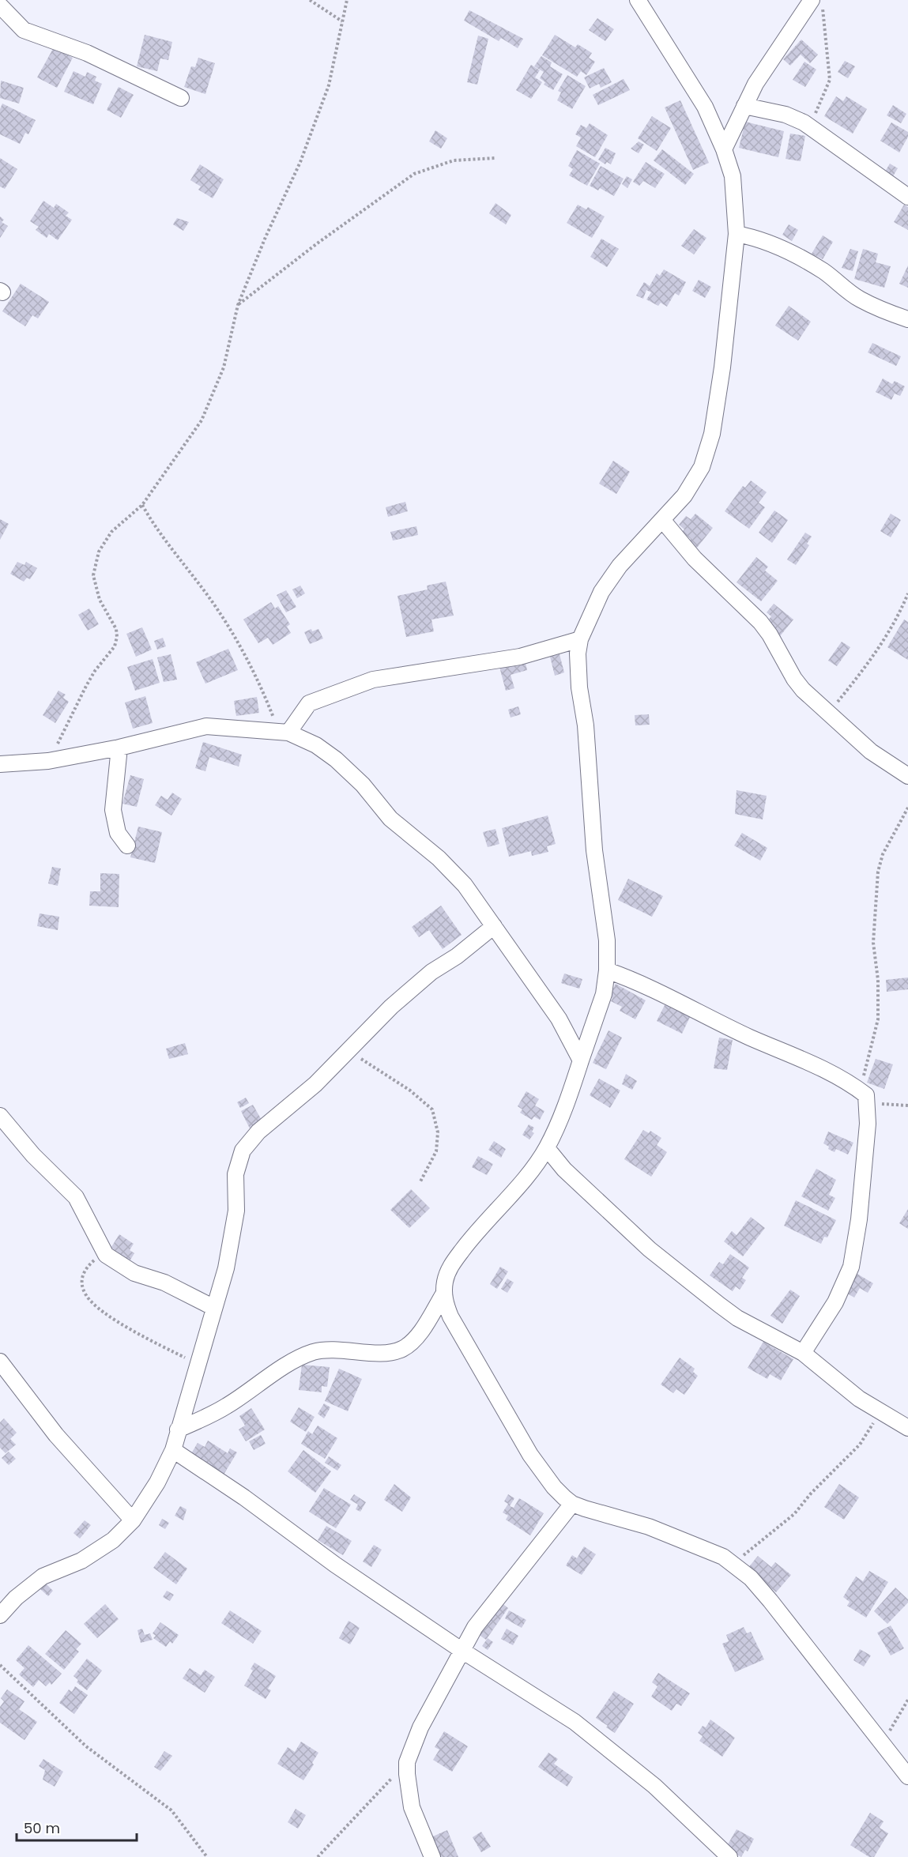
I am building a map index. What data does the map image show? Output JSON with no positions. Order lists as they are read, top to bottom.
{
  "scale_bar": "50 m"
}
